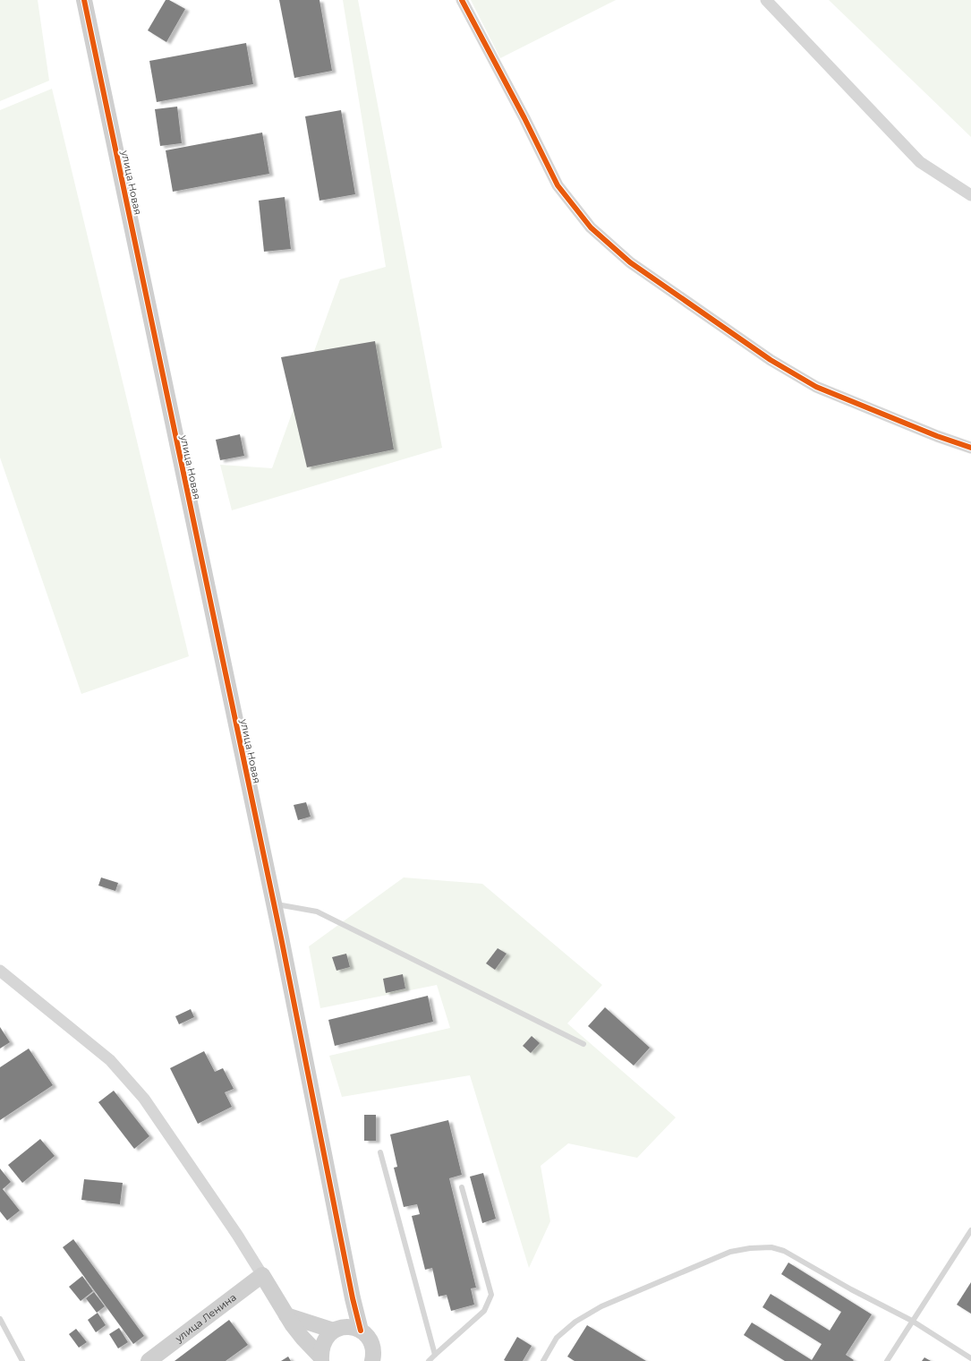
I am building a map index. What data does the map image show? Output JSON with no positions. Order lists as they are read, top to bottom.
{
  "streets": {
    "street": ["улица Новая", "улица Ленина"]
  }
}
